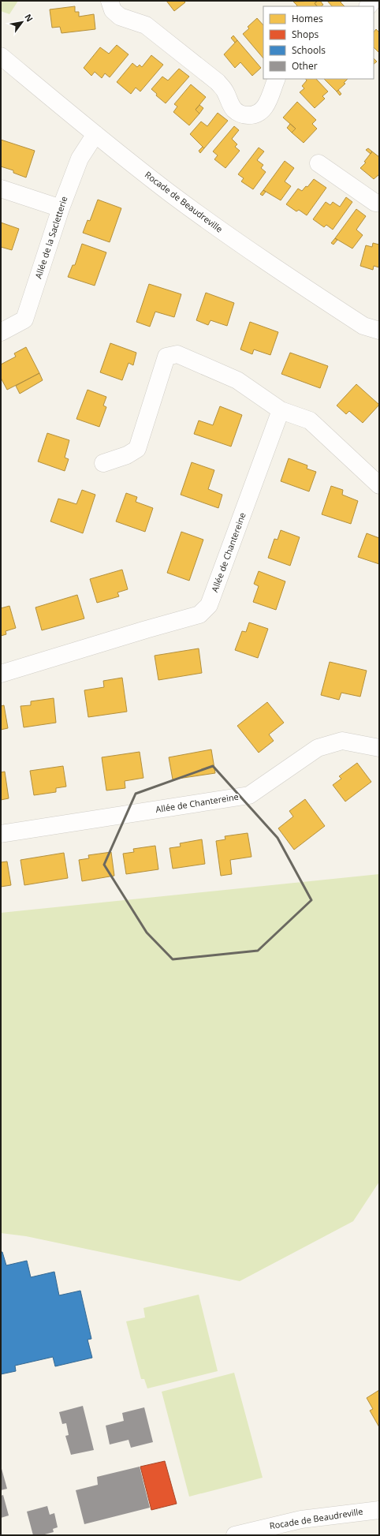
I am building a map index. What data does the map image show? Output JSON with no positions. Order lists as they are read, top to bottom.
{
  "streets": {
    "street": ["Rocade de Beaudreville", "Allée de la Sacletterie", "Allée de Chantereine"]
  },
  "crossings": [
    ["Rocade de Beaudreville", "Allée de la Sacletterie"]
  ],
  "legend": [
    "Homes",
    "Shops",
    "Schools",
    "Other"
  ],
  "north": "top right"
}
